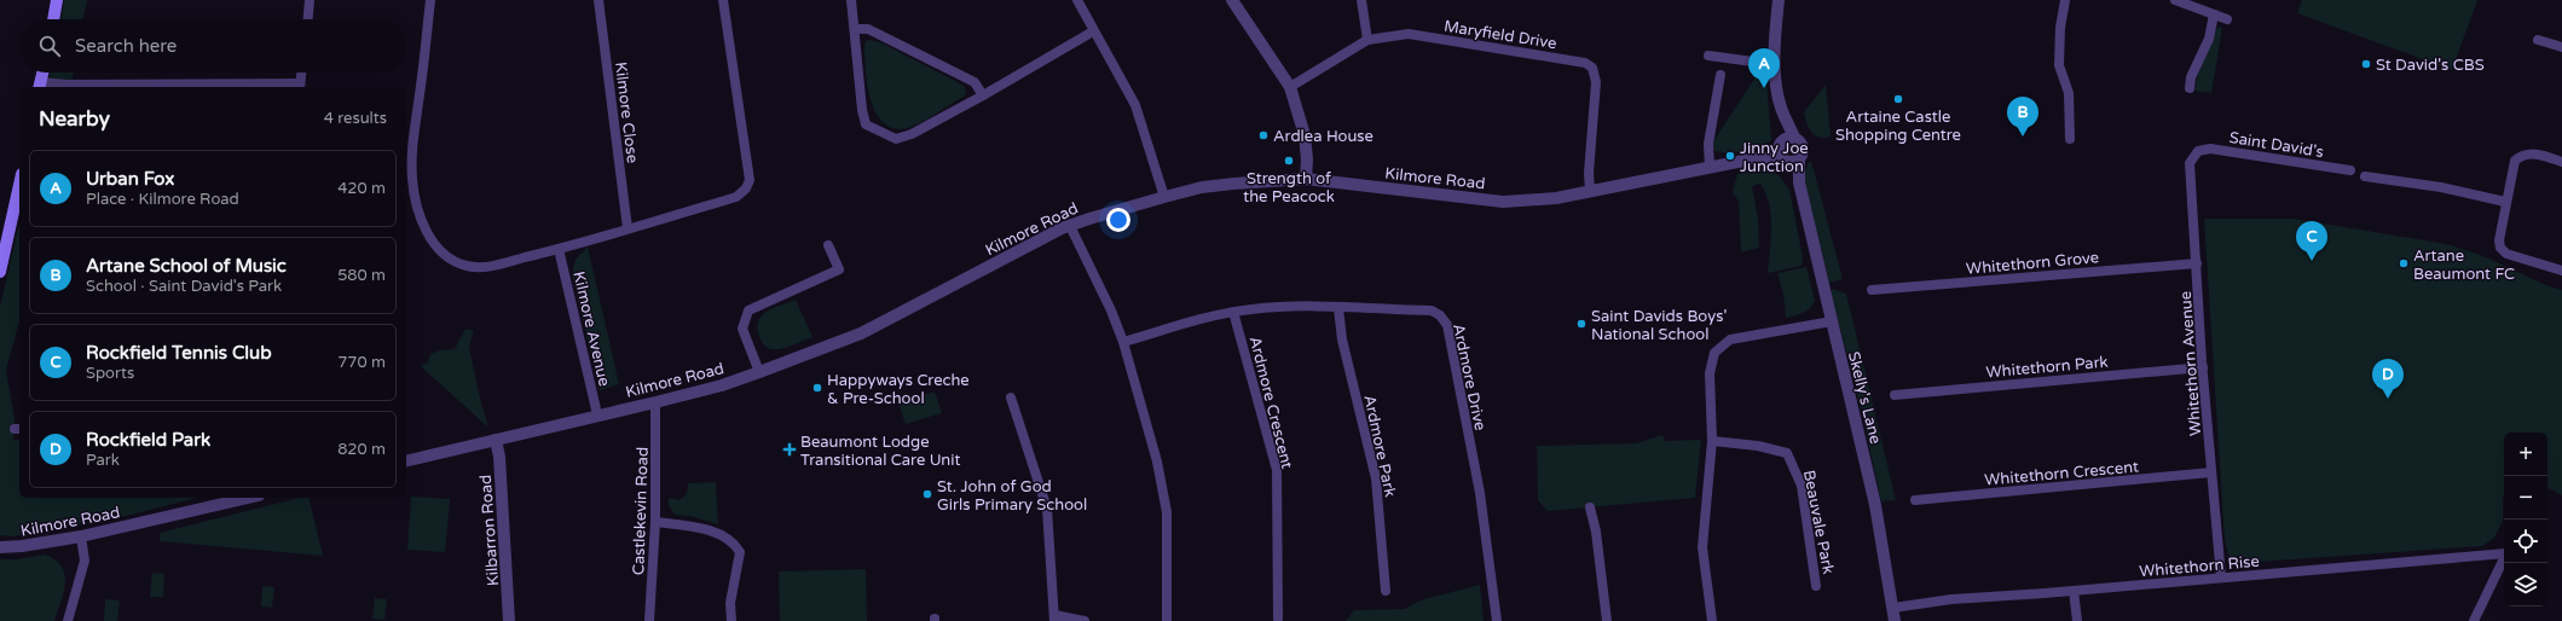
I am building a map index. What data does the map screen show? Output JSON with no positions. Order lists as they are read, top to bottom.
{
  "streets": {
    "street": [
      "Maryfield Drive",
      "Kilmore Close",
      "Saint David's",
      "Kilmore Road",
      "Whitethorn Grove",
      "Kilmore Avenue",
      "Whitethorn Avenue",
      "Whitethorn Park",
      "Ardmore Drive",
      "Skelly's Lane",
      "Ardmore Crescent",
      "Ardmore Park",
      "Whitethorn Crescent",
      "Castlekevin Road",
      "Beauvale Park",
      "Kilbarron Road",
      "Whitethorn Rise"
    ]
  },
  "crossings": [
    ["Maryfield Drive", "Kilmore Road"],
    ["Saint David's", "Whitethorn Avenue"],
    ["Kilmore Road", "Kilmore Avenue"],
    ["Kilmore Road", "Skelly's Lane"],
    ["Kilmore Road", "Castlekevin Road"],
    ["Kilmore Road", "Kilbarron Road"],
    ["Whitethorn Grove", "Whitethorn Avenue"],
    ["Whitethorn Avenue", "Whitethorn Park"],
    ["Whitethorn Avenue", "Whitethorn Crescent"],
    ["Whitethorn Avenue", "Whitethorn Rise"],
    ["Ardmore Drive", "Ardmore Crescent"],
    ["Ardmore Drive", "Ardmore Park"],
    ["Skelly's Lane", "Whitethorn Rise"]
  ],
  "places": {
    "other": [
      "St David's CBS",
      "Artaine Castle Shopping Centre",
      "Ardlea House",
      "Jinny Joe Junction",
      "Strength of the Peacock",
      "Artane Beaumont FC",
      "Saint Davids Boys' National School",
      "Happyways Creche & Pre-School",
      "St. John of God Girls Primary School"
    ],
    "health": ["Beaumont Lodge Transitional Care Unit"]
  },
  "page": {
    "search": "Search here",
    "pins": [
      "A",
      "B",
      "C",
      "D"
    ],
    "heading": ["Nearby", "4 results"],
    "list": [
      {
        "mark": "A",
        "name": "Urban Fox",
        "note": "Place · Kilmore Road",
        "value": "420 m"
      },
      {
        "mark": "B",
        "name": "Artane School of Music",
        "note": "School · Saint David's Park",
        "value": "580 m"
      },
      {
        "mark": "C",
        "name": "Rockfield Tennis Club",
        "note": "Sports",
        "value": "770 m"
      },
      {
        "mark": "D",
        "name": "Rockfield Park",
        "note": "Park",
        "value": "820 m"
      }
    ],
    "map_buttons": ["+", "−"]
  }
}
